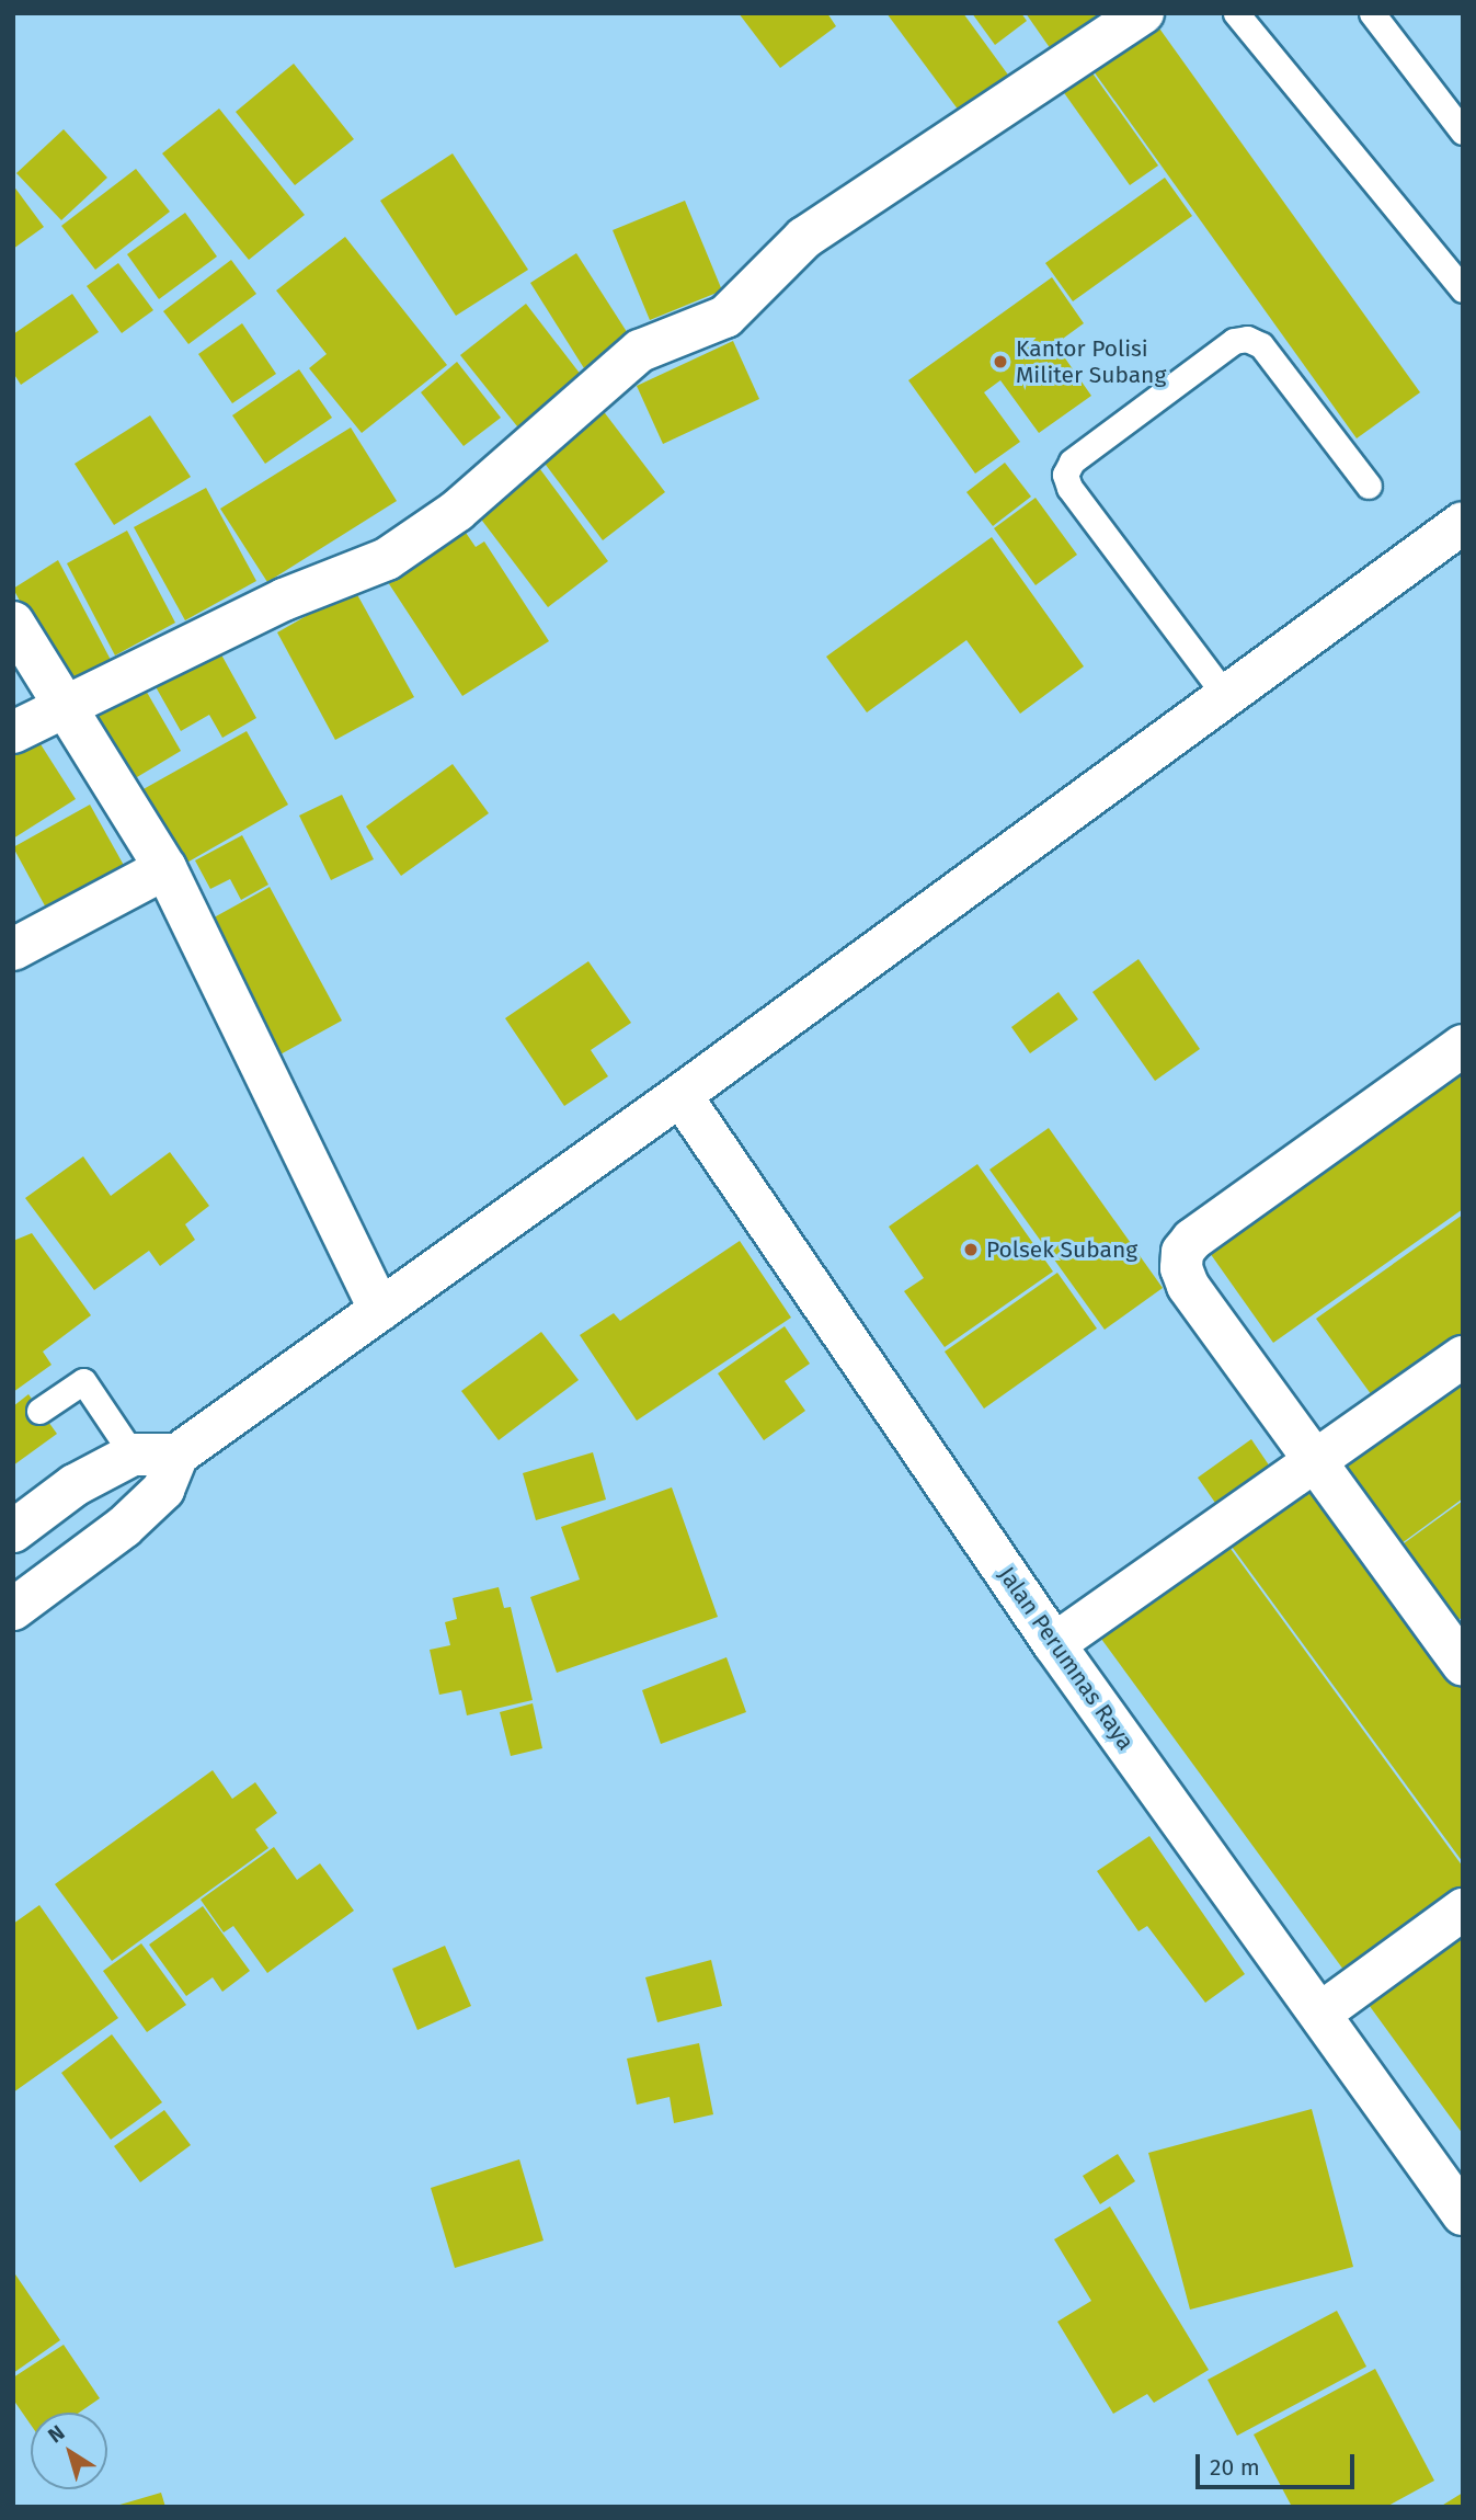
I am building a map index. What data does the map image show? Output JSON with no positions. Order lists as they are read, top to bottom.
{
  "streets": {
    "street": ["Jalan Perumnas Raya"]
  },
  "places": ["Kantor Polisi Militer Subang", "Polsek Subang"],
  "scale_bar": "20 m",
  "north": "top left"
}
